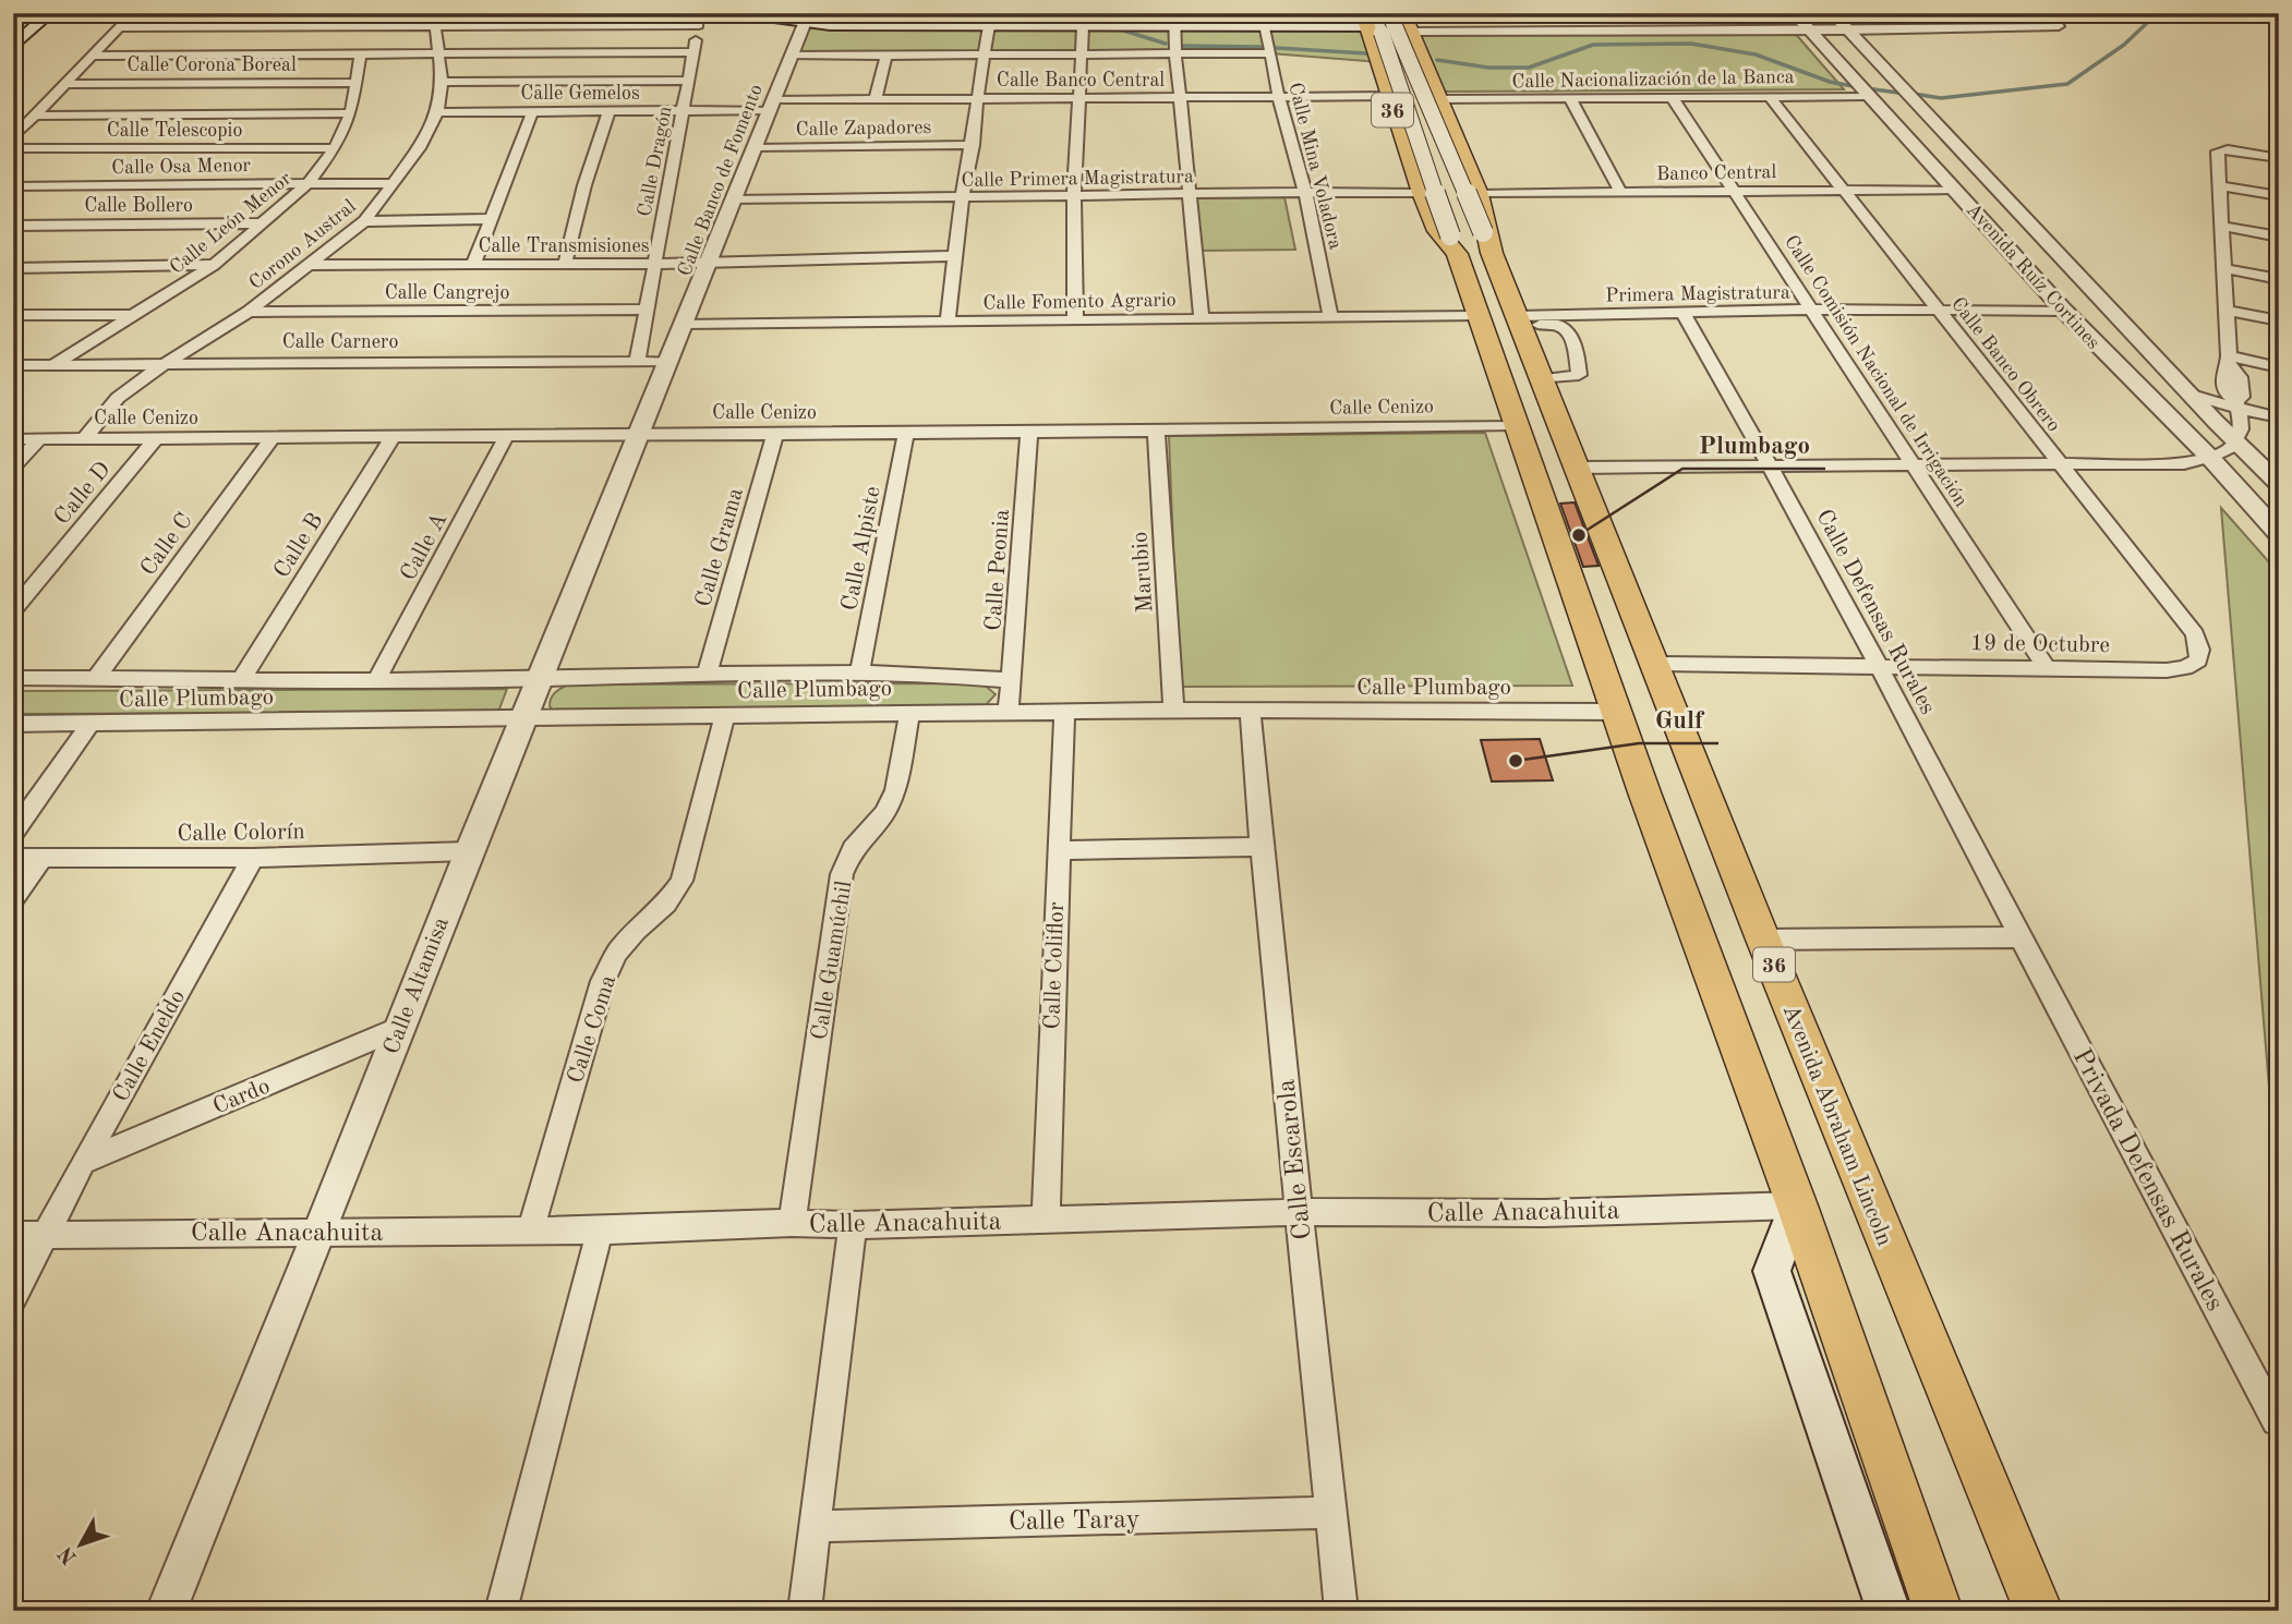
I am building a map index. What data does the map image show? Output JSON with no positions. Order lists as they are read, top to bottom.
{
  "streets": {
    "main road": ["36", "Avenida Abraham Lincoln"],
    "street": [
      "Calle Corona Boreal",
      "Calle Nacionalización de la Banca",
      "Calle Banco Central",
      "Calle Gemelos",
      "Calle Zapadores",
      "Calle Telescopio",
      "Calle Dragón",
      "Calle Osa Menor",
      "Calle Mina Voladora",
      "Banco Central",
      "Calle Primera Magistratura",
      "Calle Banco de Fomento",
      "Calle Bollero",
      "Calle León Menor",
      "Corono Austral",
      "Calle Transmisiones",
      "Avenida Ruíz Cortines",
      "Calle Cangrejo",
      "Primera Magistratura",
      "Calle Fomento Agrario",
      "Calle Carnero",
      "Calle Banco Obrero",
      "Calle Comisión Nacional de Irrigación",
      "Calle Cenizo",
      "Calle D",
      "Calle C",
      "Calle B",
      "Calle A",
      "Calle Grama",
      "Calle Alpiste",
      "Calle Peonia",
      "Marubio",
      "Calle Defensas Rurales",
      "19 de Octubre",
      "Calle Plumbago",
      "Calle Colorín",
      "Calle Guamúchil",
      "Calle Coliflor",
      "Calle Altamisa",
      "Calle Coma",
      "Calle Eneldo",
      "Cardo",
      "Calle Escarola",
      "Privada Defensas Rurales",
      "Calle Anacahuita",
      "Calle Taray"
    ]
  },
  "crossings": [
    ["Calle Corona Boreal", "Calle León Menor"],
    ["Calle Nacionalización de la Banca", "Avenida Ruíz Cortines"],
    ["Calle Nacionalización de la Banca", "Calle Banco Obrero"],
    ["Calle Nacionalización de la Banca", "Calle Comisión Nacional de Irrigación"],
    ["Calle Nacionalización de la Banca", "Avenida Abraham Lincoln"],
    ["Calle Banco Central", "Calle Gemelos"],
    ["Calle Banco Central", "36"],
    ["Calle Banco Central", "Calle Mina Voladora"],
    ["Calle Banco Central", "Calle Banco de Fomento"],
    ["Calle Gemelos", "Calle Dragón"],
    ["Calle Gemelos", "Calle Banco de Fomento"],
    ["Calle Gemelos", "Corono Austral"],
    ["36", "Calle Primera Magistratura"],
    ["36", "Calle Fomento Agrario"],
    ["36", "Calle Cenizo"],
    ["36", "Calle Plumbago"],
    ["36", "Calle Anacahuita"],
    ["Calle Zapadores", "Calle Banco de Fomento"],
    ["Calle Telescopio", "Calle León Menor"],
    ["Calle Dragón", "Calle Transmisiones"],
    ["Calle Dragón", "Calle Cangrejo"],
    ["Calle Dragón", "Calle Carnero"],
    ["Calle Osa Menor", "Calle León Menor"],
    ["Calle Osa Menor", "Corono Austral"],
    ["Calle Mina Voladora", "Calle Primera Magistratura"],
    ["Calle Mina Voladora", "Calle Fomento Agrario"],
    ["Banco Central", "Avenida Ruíz Cortines"],
    ["Banco Central", "Calle Banco Obrero"],
    ["Banco Central", "Calle Comisión Nacional de Irrigación"],
    ["Banco Central", "Avenida Abraham Lincoln"],
    ["Calle Primera Magistratura", "Calle Banco de Fomento"],
    ["Calle Banco de Fomento", "Calle Transmisiones"],
    ["Calle Banco de Fomento", "Calle Fomento Agrario"],
    ["Calle Banco de Fomento", "Calle Carnero"],
    ["Calle Banco de Fomento", "Calle Altamisa"],
    ["Calle Bollero", "Calle León Menor"],
    ["Calle León Menor", "Calle Carnero"],
    ["Corono Austral", "Calle Transmisiones"],
    ["Corono Austral", "Calle Cangrejo"],
    ["Corono Austral", "Calle Carnero"],
    ["Corono Austral", "Calle Cenizo"],
    ["Avenida Ruíz Cortines", "Primera Magistratura"],
    ["Primera Magistratura", "Calle Banco Obrero"],
    ["Primera Magistratura", "Calle Comisión Nacional de Irrigación"],
    ["Primera Magistratura", "Calle Defensas Rurales"],
    ["Primera Magistratura", "Avenida Abraham Lincoln"],
    ["Calle Carnero", "Calle Altamisa"],
    ["Calle Banco Obrero", "19 de Octubre"],
    ["Calle Comisión Nacional de Irrigación", "19 de Octubre"],
    ["Calle Cenizo", "Calle D"],
    ["Calle Cenizo", "Calle C"],
    ["Calle Cenizo", "Calle B"],
    ["Calle Cenizo", "Calle A"],
    ["Calle Cenizo", "Calle Grama"],
    ["Calle Cenizo", "Calle Alpiste"],
    ["Calle Cenizo", "Calle Peonia"],
    ["Calle Cenizo", "Marubio"],
    ["Calle Cenizo", "Calle Altamisa"],
    ["Calle C", "Calle Plumbago"],
    ["Calle B", "Calle Plumbago"],
    ["Calle A", "Calle Plumbago"],
    ["Calle Grama", "Calle Plumbago"],
    ["Calle Alpiste", "Calle Plumbago"],
    ["Calle Peonia", "Calle Plumbago"],
    ["Marubio", "Calle Plumbago"],
    ["Calle Defensas Rurales", "19 de Octubre"],
    ["Calle Defensas Rurales", "Privada Defensas Rurales"],
    ["19 de Octubre", "Avenida Abraham Lincoln"],
    ["Calle Plumbago", "Calle Guamúchil"],
    ["Calle Plumbago", "Calle Coliflor"],
    ["Calle Plumbago", "Calle Altamisa"],
    ["Calle Plumbago", "Calle Coma"],
    ["Calle Plumbago", "Calle Escarola"],
    ["Calle Colorín", "Calle Altamisa"],
    ["Calle Colorín", "Calle Eneldo"],
    ["Calle Guamúchil", "Calle Anacahuita"],
    ["Calle Coliflor", "Calle Anacahuita"],
    ["Calle Altamisa", "Cardo"],
    ["Calle Altamisa", "Calle Anacahuita"],
    ["Calle Coma", "Calle Anacahuita"],
    ["Calle Eneldo", "Cardo"],
    ["Calle Eneldo", "Calle Anacahuita"],
    ["Calle Escarola", "Calle Anacahuita"],
    ["Calle Escarola", "Calle Taray"]
  ],
  "places": ["Plumbago", "Gulf"],
  "north": "bottom left"
}
